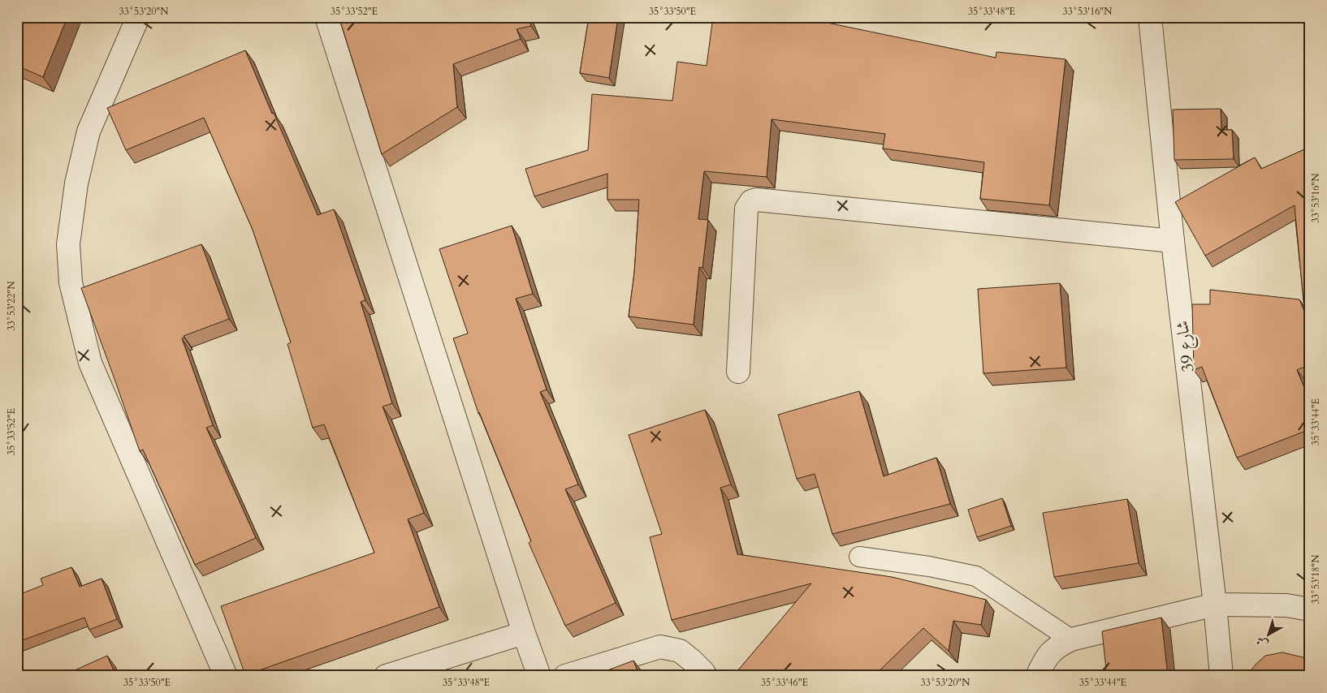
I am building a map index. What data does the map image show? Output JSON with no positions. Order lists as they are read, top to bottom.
{
  "streets": {
    "street": ["شارع 39"]
  },
  "north": "bottom left",
  "coordinates": [
    "33°53'20\"N",
    "35°33'52\"E",
    "35°33'50\"E",
    "35°33'48\"E",
    "33°53'16\"N",
    "33°53'22\"N",
    "35°33'44\"E",
    "33°53'18\"N",
    "35°33'46\"E"
  ]
}
